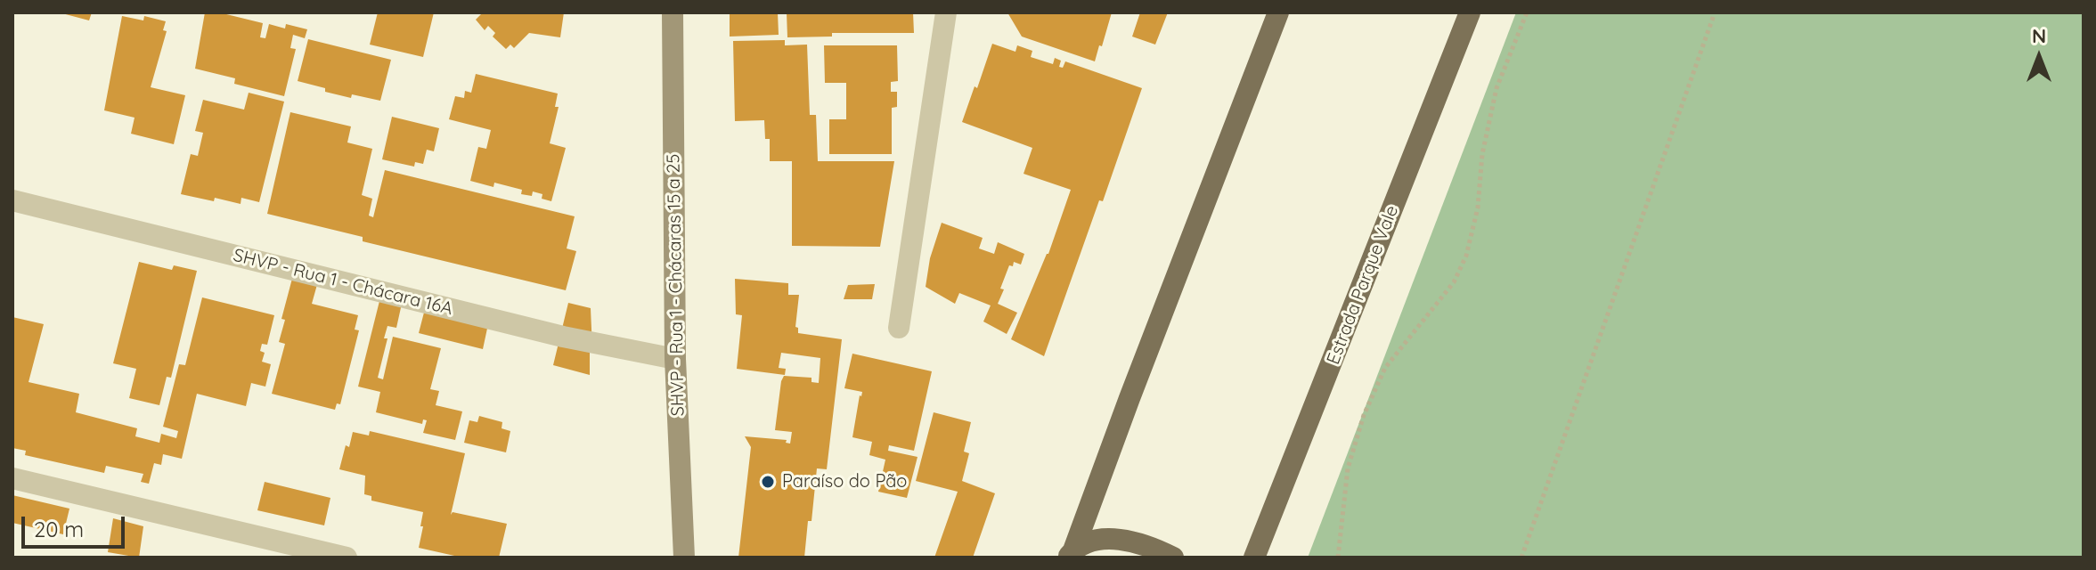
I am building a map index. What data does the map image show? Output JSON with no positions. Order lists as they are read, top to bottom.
{
  "streets": {
    "main road": ["Estrada Parque Vale"],
    "street": ["SHVP - Rua 1 - Chácara 16A", "SHVP - Rua 1 - Chácaras 15 a 25"]
  },
  "crossings": [
    ["SHVP - Rua 1 - Chácara 16A", "SHVP - Rua 1 - Chácaras 15 a 25"]
  ],
  "places": ["Paraíso do Pão"],
  "scale_bar": "20 m",
  "north": "top"
}
